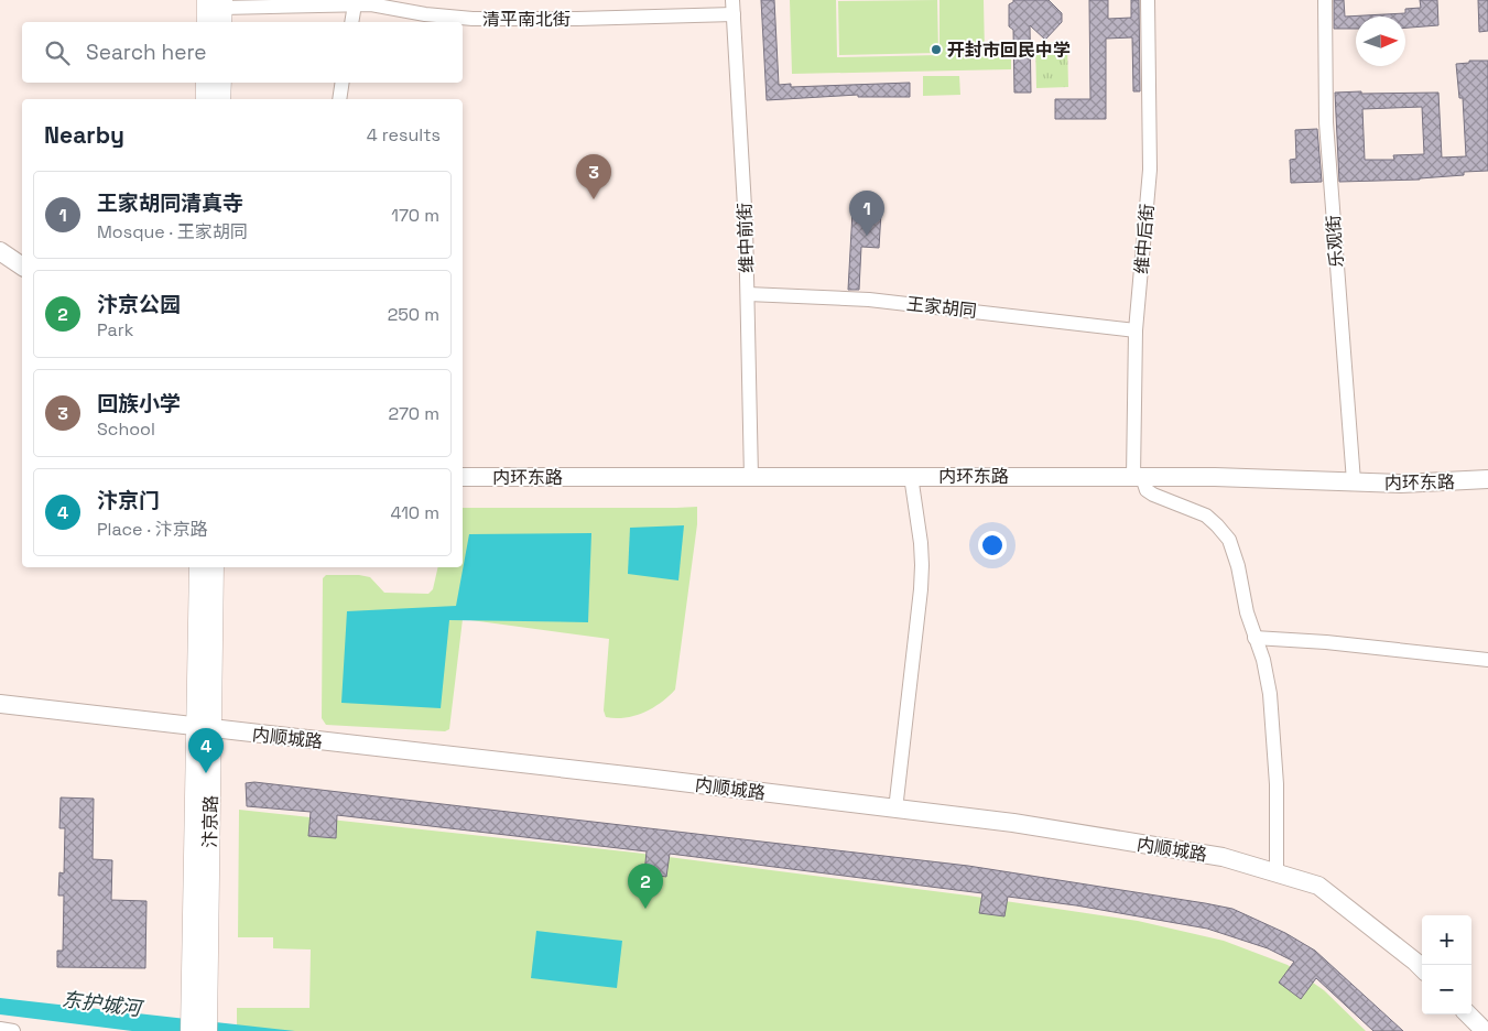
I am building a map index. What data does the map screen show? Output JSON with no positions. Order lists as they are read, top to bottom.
{
  "streets": {
    "main road": ["汴京路"],
    "street": [
      "清平南北街",
      "维中前街",
      "维中后街",
      "乐观街",
      "王家胡同",
      "内环东路",
      "内顺城路"
    ]
  },
  "crossings": [
    ["清平南北街", "维中前街"],
    ["维中前街", "王家胡同"],
    ["维中前街", "内环东路"],
    ["维中后街", "王家胡同"],
    ["维中后街", "内环东路"],
    ["乐观街", "内环东路"],
    ["内顺城路", "汴京路"]
  ],
  "water": ["东护城河"],
  "places": ["开封市回民中学"],
  "north": "right",
  "page": {
    "search": "Search here",
    "heading": ["Nearby", "4 results"],
    "pins": [
      "3",
      "1",
      "4",
      "2"
    ],
    "list": [
      {
        "mark": "1",
        "name": "王家胡同清真寺",
        "note": "Mosque · 王家胡同",
        "value": "170 m"
      },
      {
        "mark": "2",
        "name": "汴京公园",
        "note": "Park",
        "value": "250 m"
      },
      {
        "mark": "3",
        "name": "回族小学",
        "note": "School",
        "value": "270 m"
      },
      {
        "mark": "4",
        "name": "汴京门",
        "note": "Place · 汴京路",
        "value": "410 m"
      }
    ],
    "map_buttons": ["+", "−"]
  }
}
